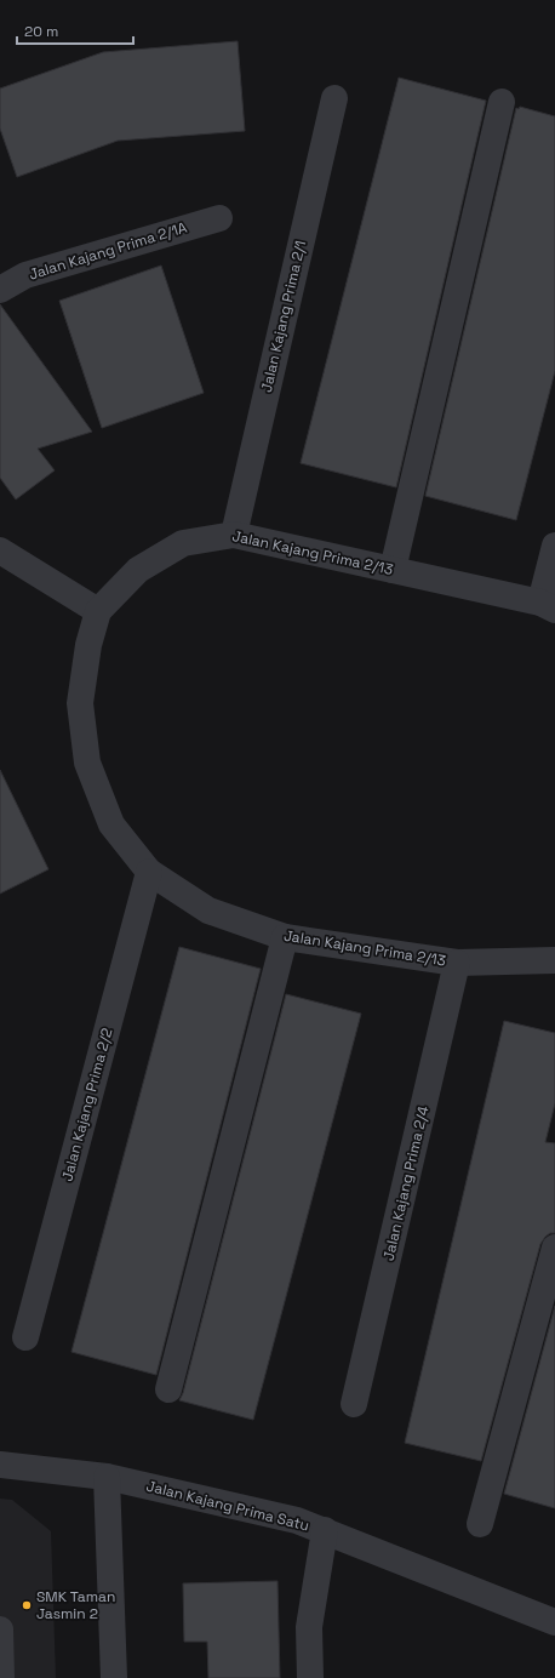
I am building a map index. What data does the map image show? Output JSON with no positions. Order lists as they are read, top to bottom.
{
  "streets": {
    "street": [
      "Jalan Kajang Prima 2/1A",
      "Jalan Kajang Prima 2/1",
      "Jalan Kajang Prima 2/13",
      "Jalan Kajang Prima 2/2",
      "Jalan Kajang Prima 2/4",
      "Jalan Kajang Prima Satu"
    ]
  },
  "crossings": [
    ["Jalan Kajang Prima 2/1", "Jalan Kajang Prima 2/13"],
    ["Jalan Kajang Prima 2/13", "Jalan Kajang Prima 2/2"],
    ["Jalan Kajang Prima 2/13", "Jalan Kajang Prima 2/4"]
  ],
  "places": ["SMK Taman Jasmin 2"],
  "scale_bar": "20 m"
}
